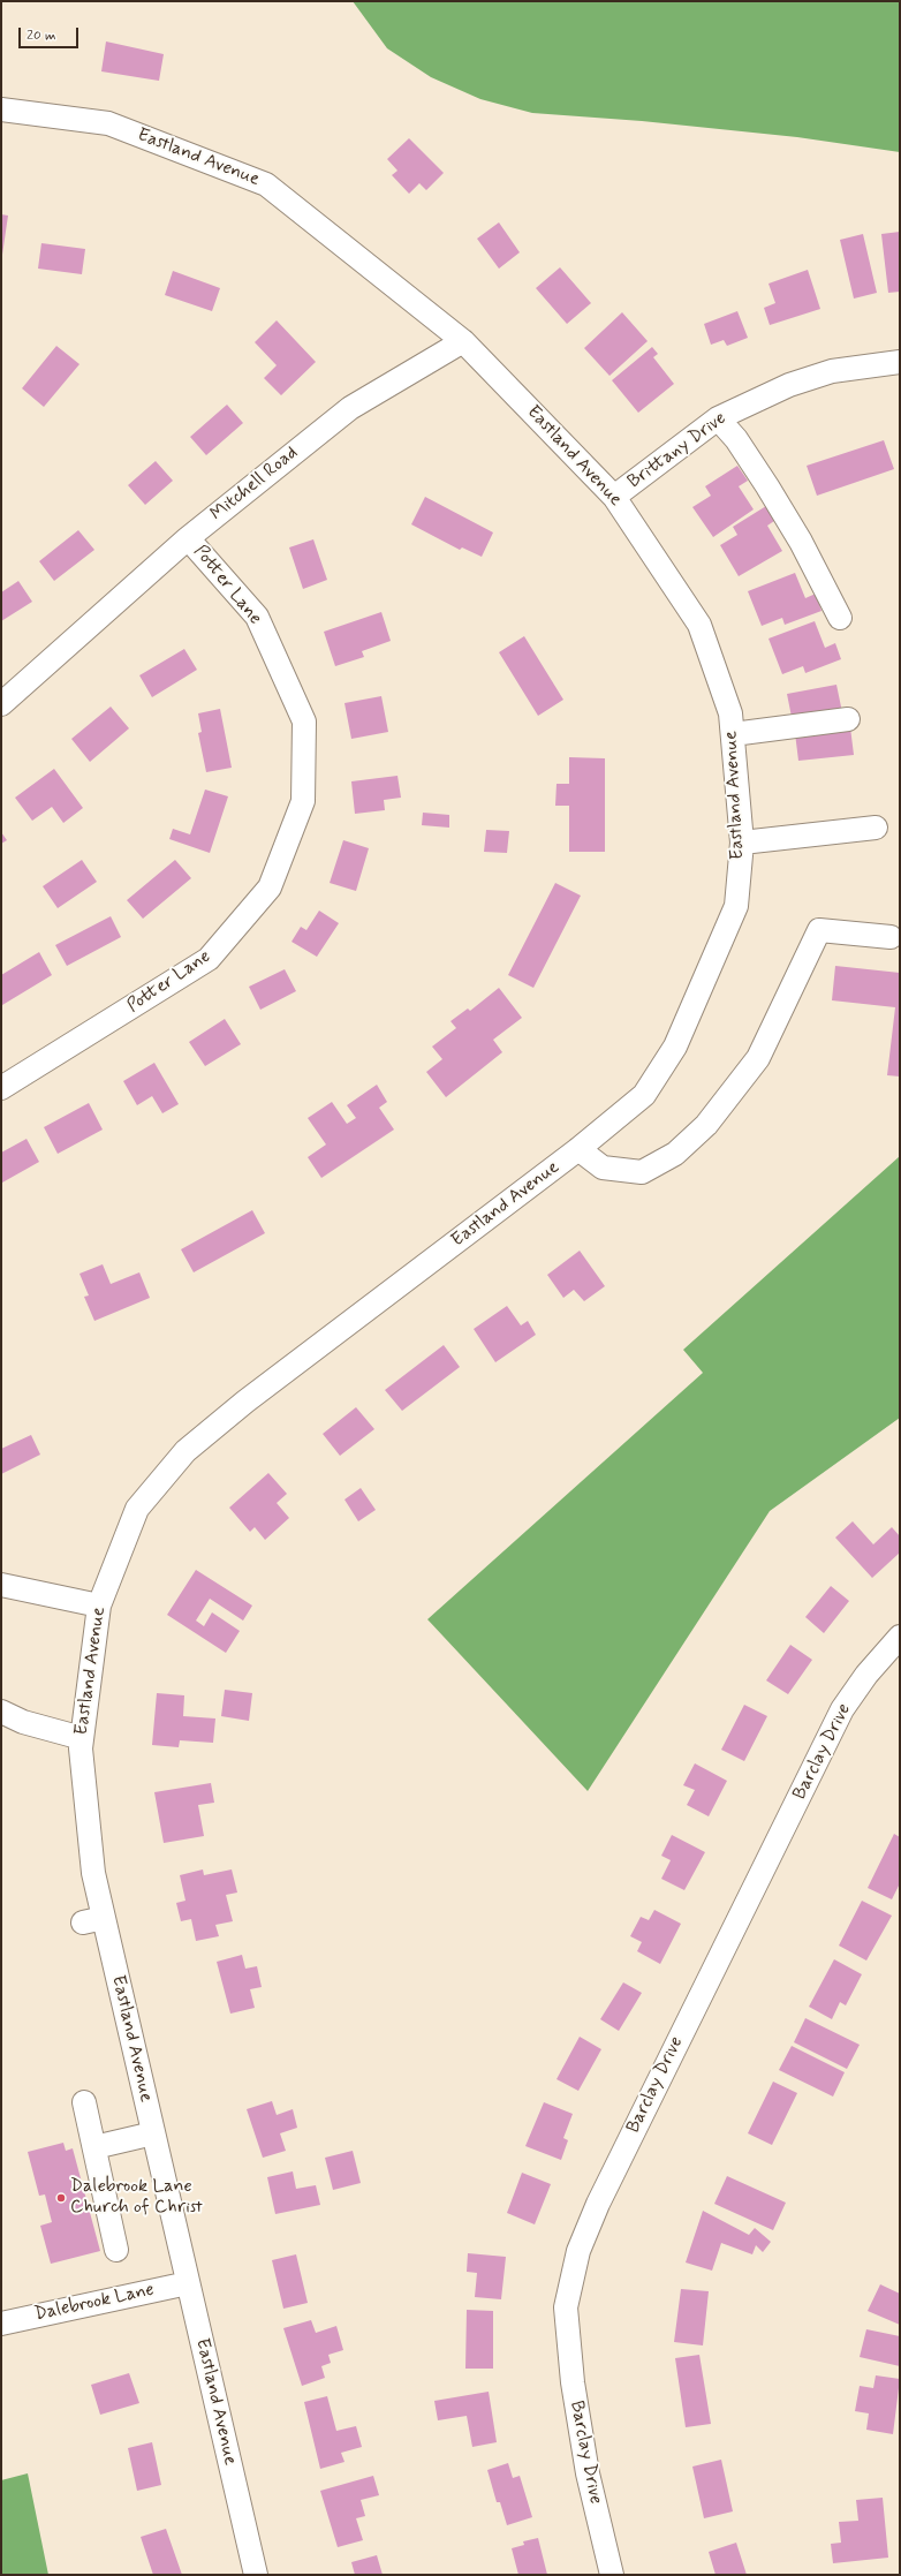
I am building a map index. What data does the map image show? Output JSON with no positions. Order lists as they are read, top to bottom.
{
  "streets": {
    "street": [
      "Eastland Avenue",
      "Brittany Drive",
      "Mitchell Road",
      "Potter Lane",
      "Barclay Drive",
      "Dalebrook Lane"
    ]
  },
  "crossings": [
    ["Eastland Avenue", "Brittany Drive"],
    ["Eastland Avenue", "Mitchell Road"],
    ["Eastland Avenue", "Dalebrook Lane"],
    ["Mitchell Road", "Potter Lane"]
  ],
  "places": ["Dalebrook Lane Church of Christ"],
  "scale_bar": "20 m"
}
